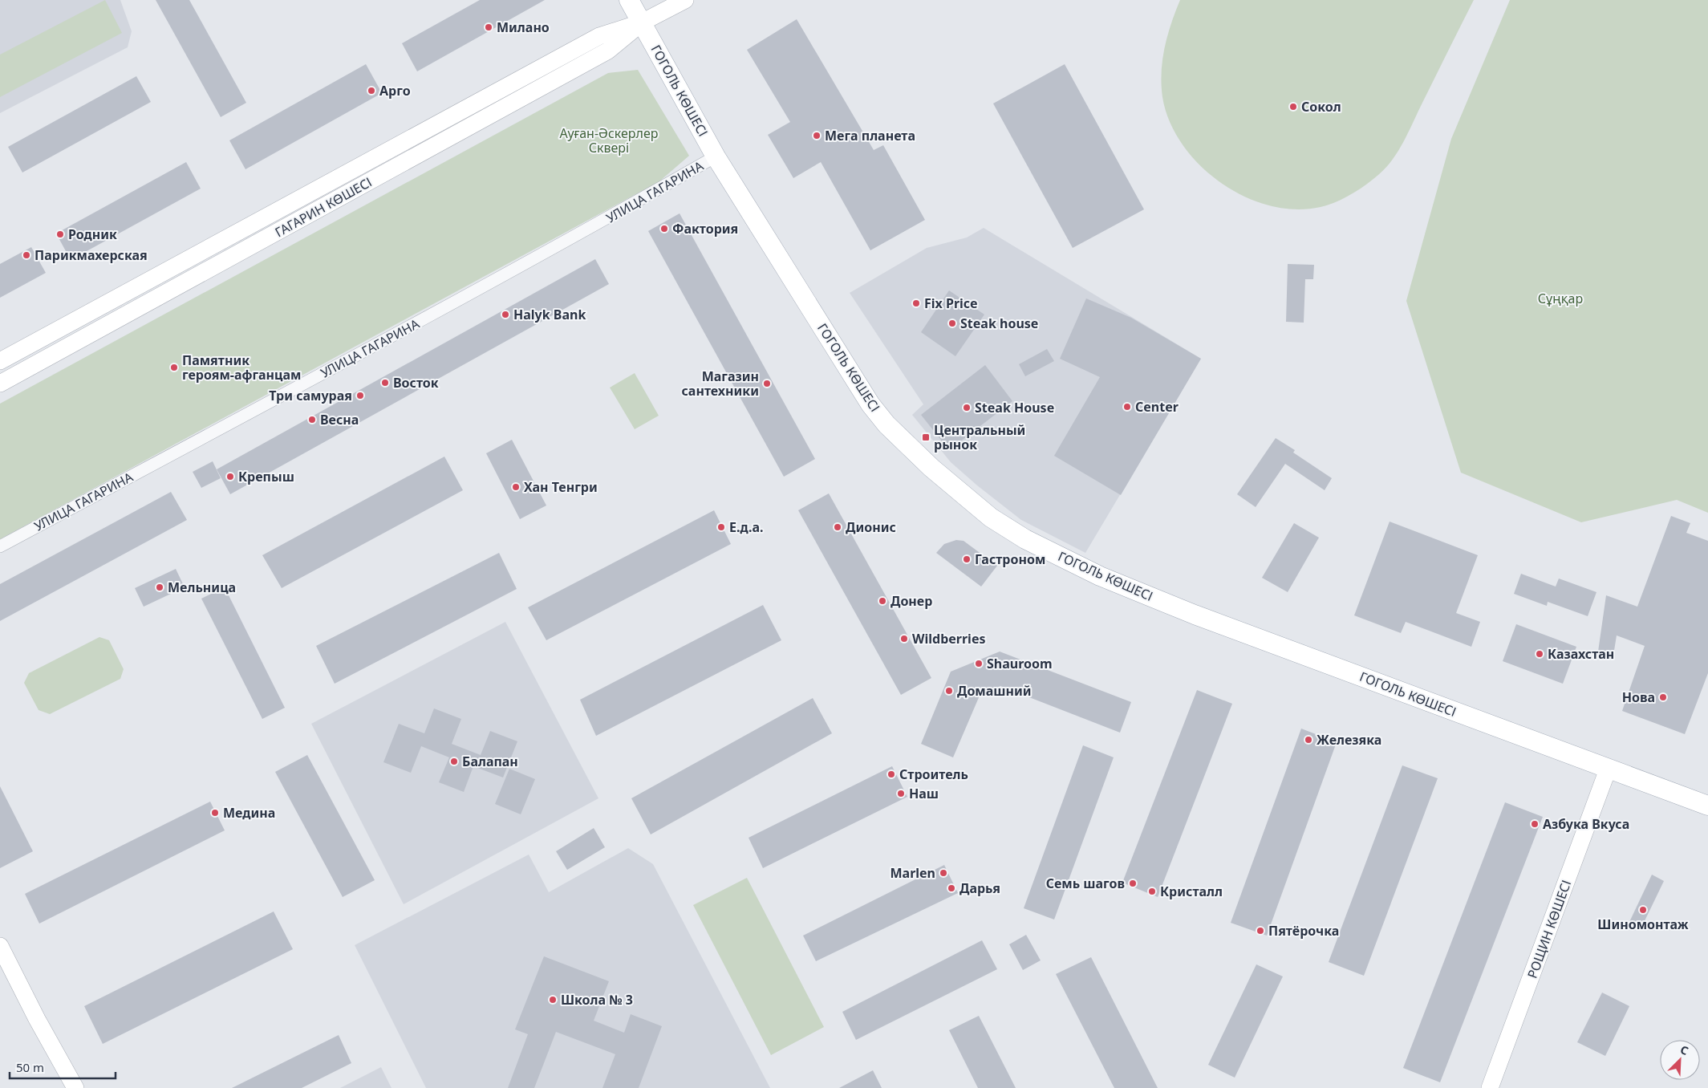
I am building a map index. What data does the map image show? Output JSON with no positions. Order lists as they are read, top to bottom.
{
  "streets": {
    "main road": ["ГОГОЛЬ КӨШЕСІ"],
    "street": ["УЛИЦА ГАГАРИНА", "ГАГАРИН КӨШЕСІ", "РОЩИН КӨШЕСІ"]
  },
  "crossings": [
    ["ГОГОЛЬ КӨШЕСІ", "УЛИЦА ГАГАРИНА"],
    ["ГОГОЛЬ КӨШЕСІ", "ГАГАРИН КӨШЕСІ"],
    ["ГОГОЛЬ КӨШЕСІ", "РОЩИН КӨШЕСІ"]
  ],
  "parks": ["Ауған-Әскерлер Сквері", "Сұңқар"],
  "places": {
    "other": [
      "Милано",
      "Арго",
      "Сокол",
      "Мега планета",
      "Фактория",
      "Родник",
      "Парикмахерская",
      "Fix Price",
      "Halyk Bank",
      "Steak house",
      "Памятник героям-афганцам",
      "Восток",
      "Магазин сантехники",
      "Три самурая",
      "Center",
      "Steak House",
      "Весна",
      "Крепыш",
      "Хан Тенгри",
      "Е.д.а.",
      "Дионис",
      "Гастроном",
      "Мельница",
      "Донер",
      "Wildberries",
      "Казахстан",
      "Shauroom",
      "Домашний",
      "Нова",
      "Железяка",
      "Балапан",
      "Строитель",
      "Наш",
      "Медина",
      "Азбука Вкуса",
      "Marlen",
      "Семь шагов",
      "Дарья",
      "Кристалл",
      "Шиномонтаж",
      "Пятёрочка",
      "Школа № 3"
    ],
    "transit": ["Центральный рынок"]
  },
  "scale_bar": "50 m",
  "north": "top right"
}
